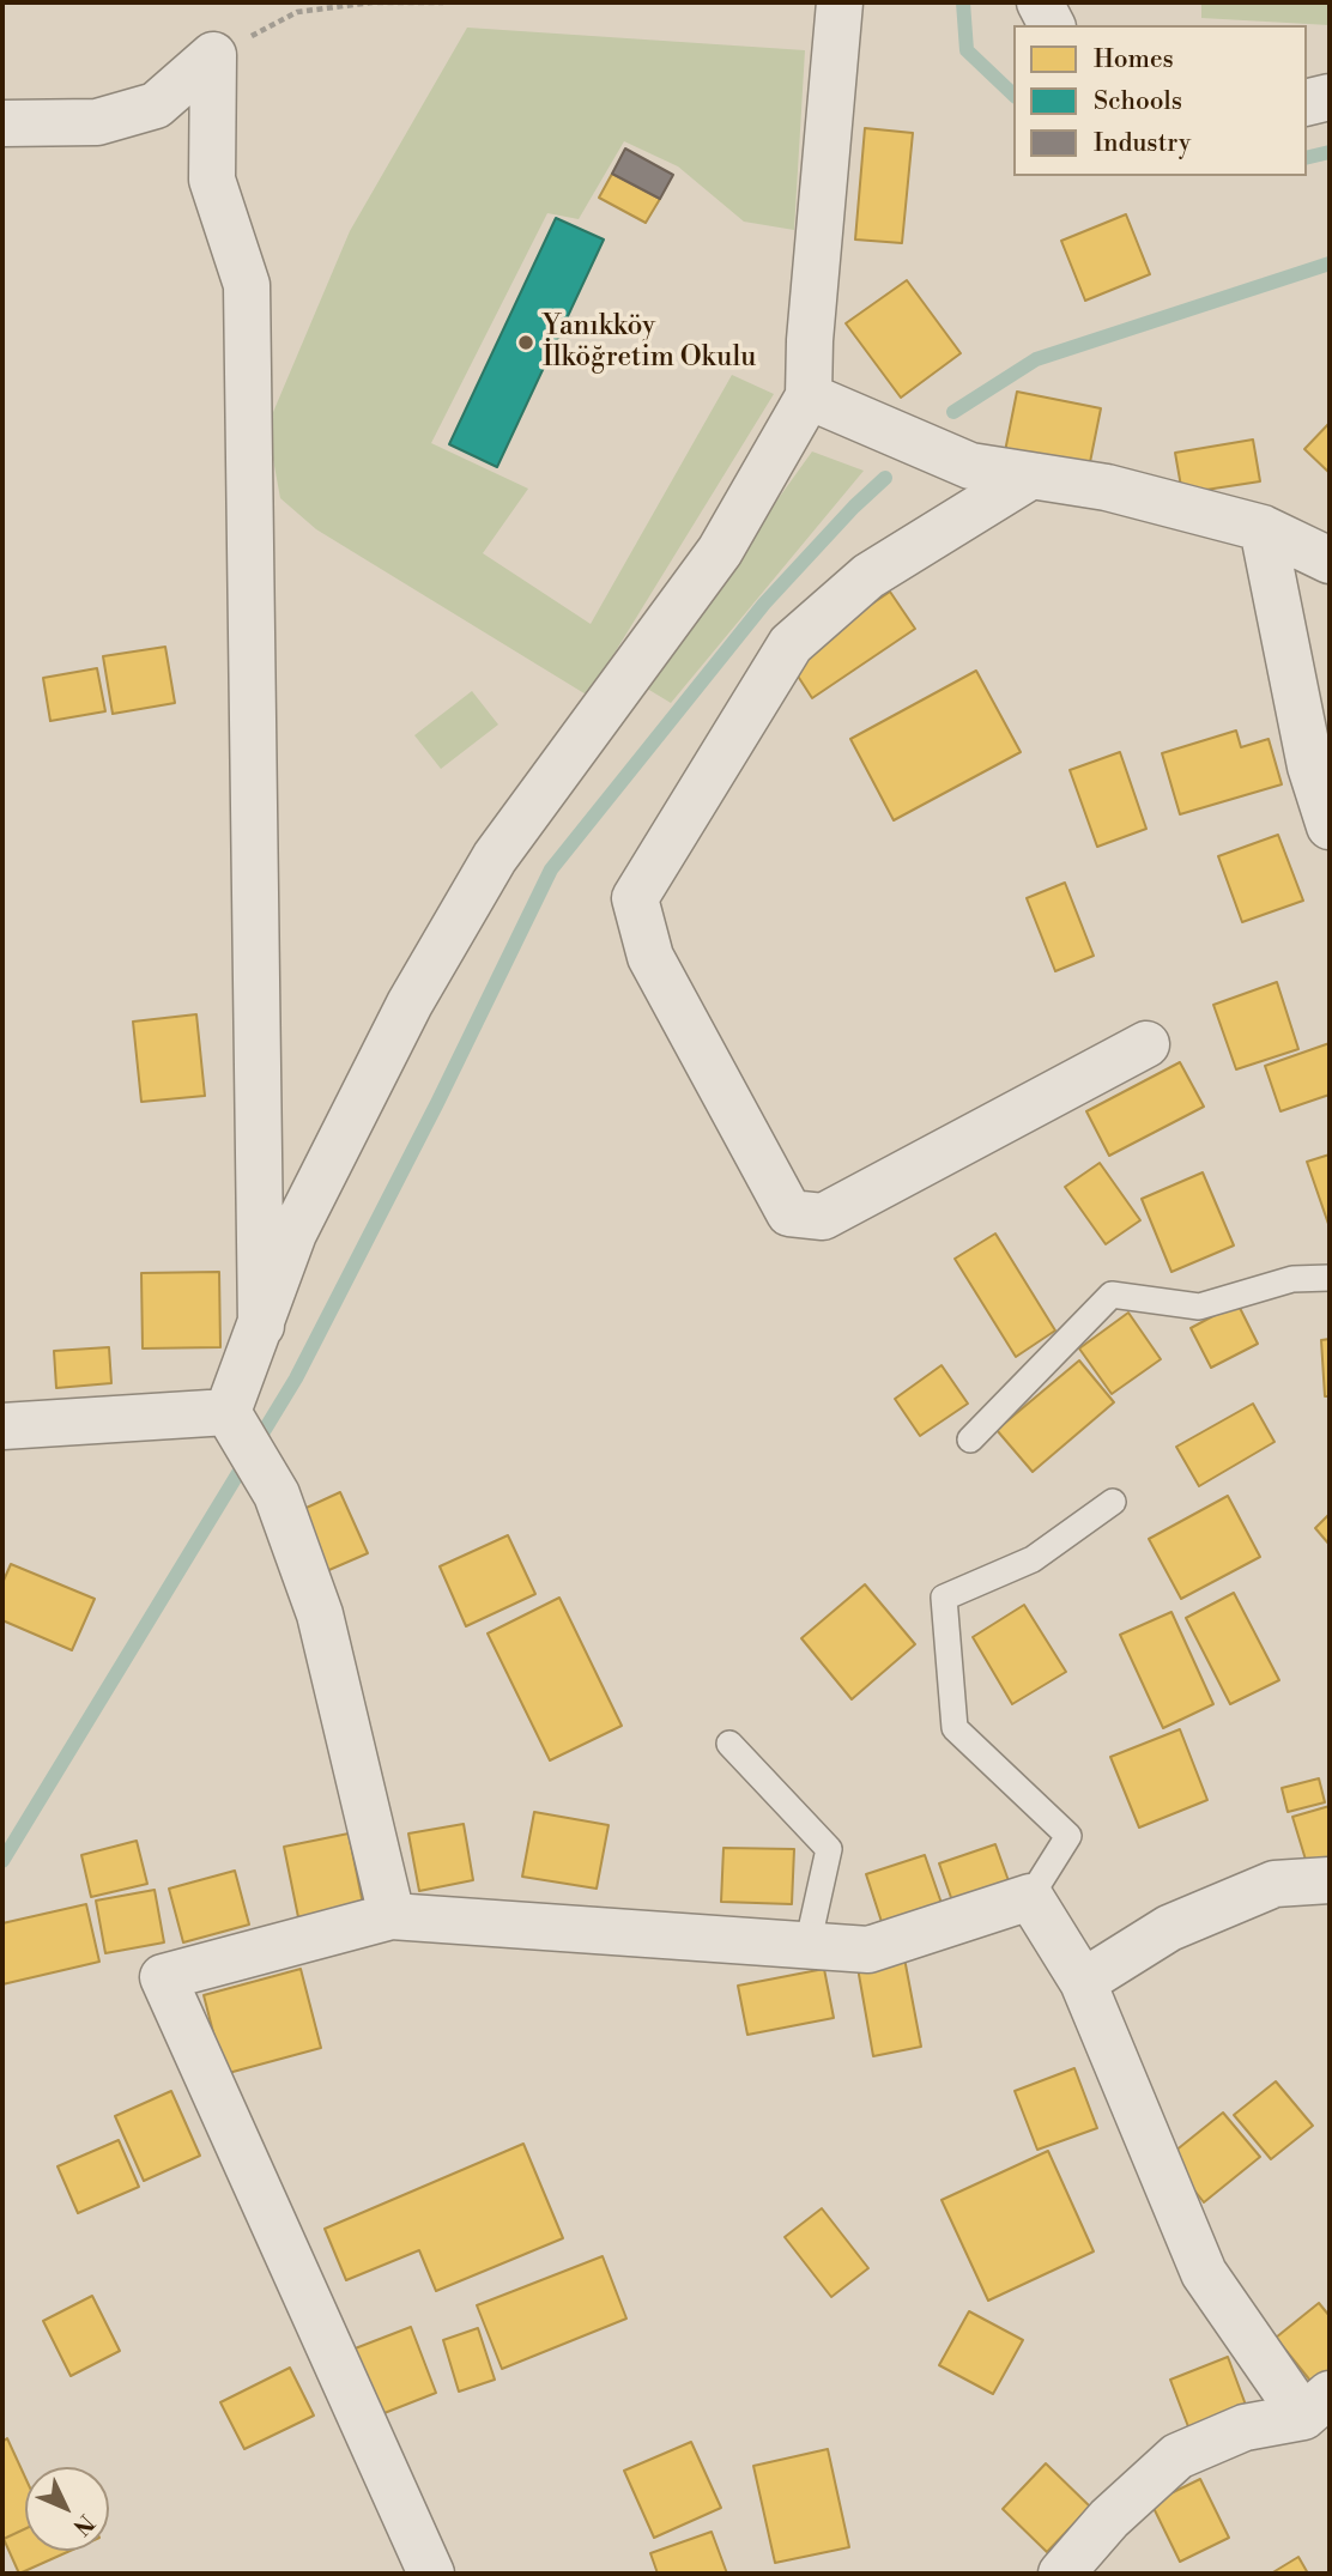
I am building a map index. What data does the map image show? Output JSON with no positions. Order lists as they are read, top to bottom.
{
  "places": ["Yanıkköy İlköğretim Okulu"],
  "legend": ["Homes", "Schools", "Industry"],
  "north": "bottom right"
}
